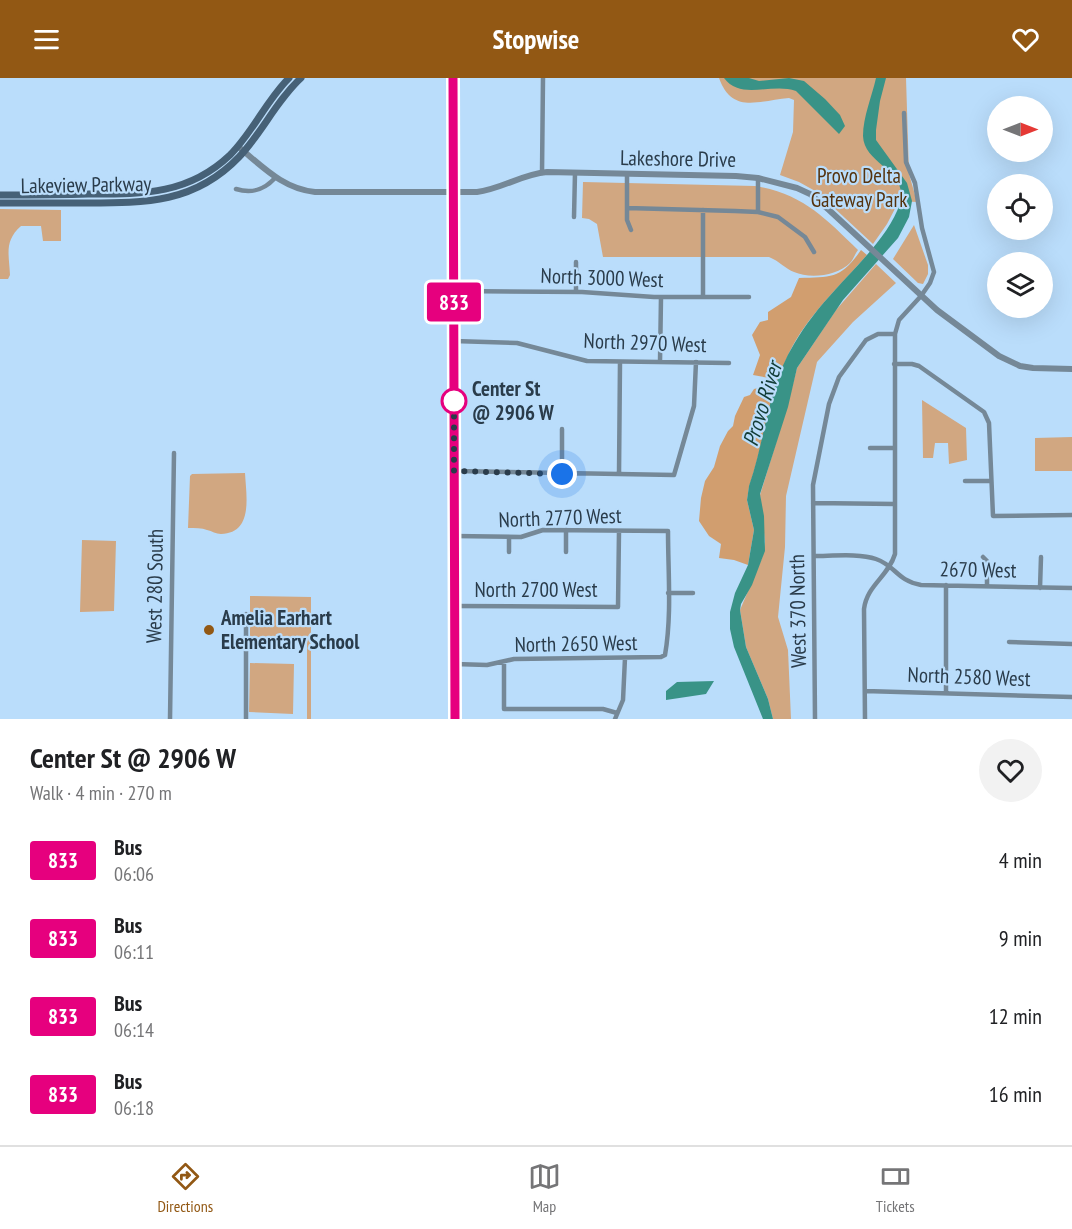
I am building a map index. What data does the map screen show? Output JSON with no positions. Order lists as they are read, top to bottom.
{
  "streets": {
    "main road": ["Lakeview Parkway"],
    "street": [
      "Lakeshore Drive",
      "North 3000 West",
      "North 2970 West",
      "North 2770 West",
      "2670 West",
      "West 280 South",
      "North 2700 West",
      "West 370 North",
      "North 2650 West",
      "North 2580 West"
    ]
  },
  "crossings": [
    ["Lakeshore Drive", "Lakeview Parkway"],
    ["North 2770 West", "North 2700 West"],
    ["North 2770 West", "North 2650 West"],
    ["2670 West", "West 370 North"]
  ],
  "water": ["Provo River"],
  "parks": ["Provo Delta Gateway Park"],
  "places": ["Center St @ 2906 W", "Amelia Earhart Elementary School"],
  "lines": ["bus line 833"],
  "north": "right",
  "page": {
    "header": "Stopwise",
    "on_map": "833",
    "heading": ["Center St @ 2906 W", "Walk · 4 min · 270 m"],
    "list": [
      {
        "mark": "833",
        "name": "Bus",
        "note": "06:06",
        "value": "4 min"
      },
      {
        "mark": "833",
        "name": "Bus",
        "note": "06:11",
        "value": "9 min"
      },
      {
        "mark": "833",
        "name": "Bus",
        "note": "06:14",
        "value": "12 min"
      },
      {
        "mark": "833",
        "name": "Bus",
        "note": "06:18",
        "value": "16 min"
      }
    ],
    "tabs": ["Directions", "Map", "Tickets"]
  }
}
